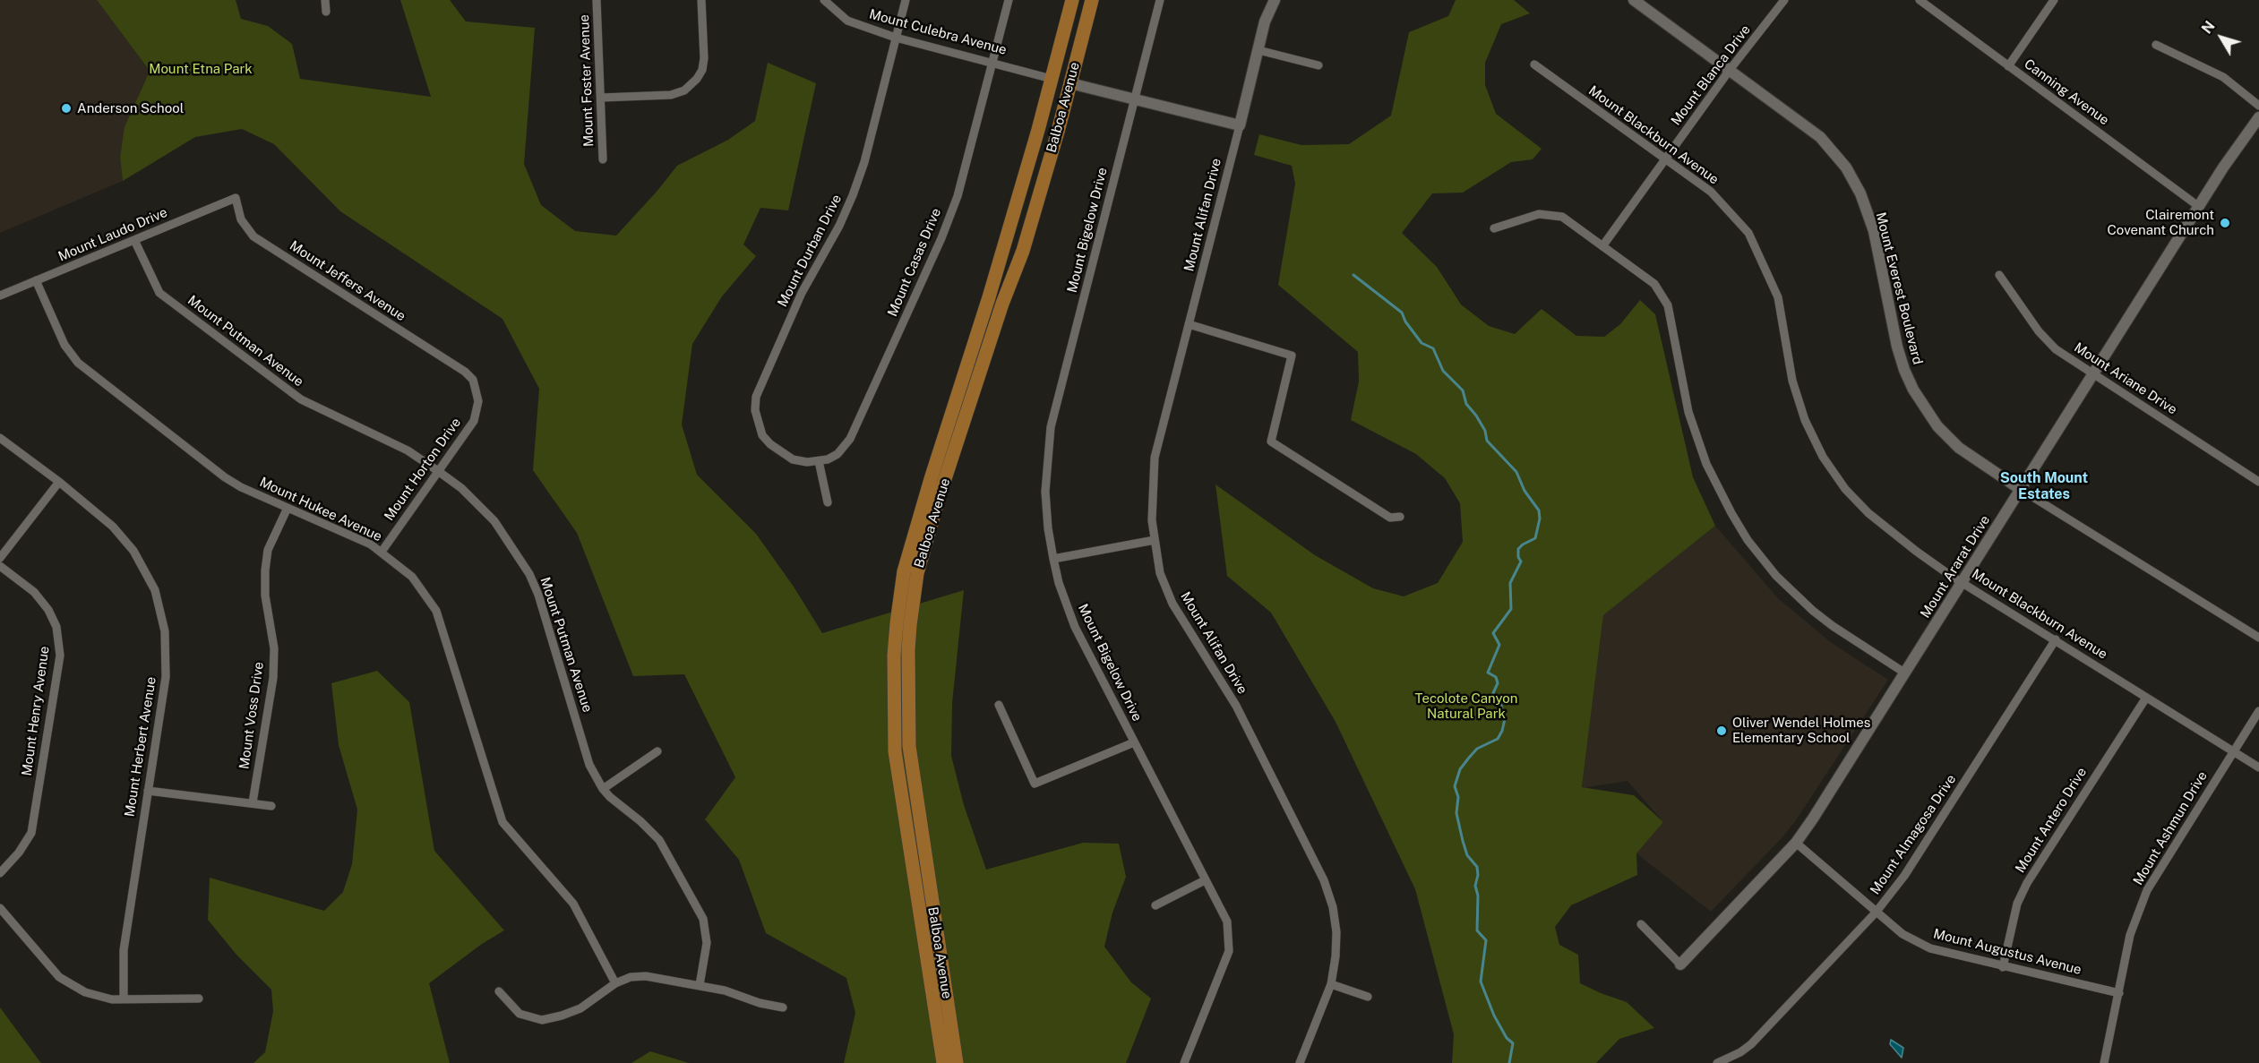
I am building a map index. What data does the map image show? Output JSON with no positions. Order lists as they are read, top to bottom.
{
  "streets": {
    "main road": ["Balboa Avenue"],
    "street": [
      "Mount Culebra Avenue",
      "Mount Blanca Drive",
      "Mount Foster Avenue",
      "Canning Avenue",
      "Mount Blackburn Avenue",
      "Mount Alifan Drive",
      "Mount Bigelow Drive",
      "Mount Laudo Drive",
      "Mount Durban Drive",
      "Mount Casas Drive",
      "Mount Jeffers Avenue",
      "Mount Everest Boulevard",
      "Mount Putman Avenue",
      "Mount Ariane Drive",
      "Mount Horton Drive",
      "Mount Hukee Avenue",
      "Mount Ararat Drive",
      "Mount Henry Avenue",
      "Mount Voss Drive",
      "Mount Herbert Avenue",
      "Mount Antero Drive",
      "Mount Ashmun Drive",
      "Mount Almagosa Drive",
      "Mount Augustus Avenue"
    ]
  },
  "crossings": [
    ["Mount Culebra Avenue", "Balboa Avenue"],
    ["Mount Culebra Avenue", "Mount Durban Drive"],
    ["Mount Culebra Avenue", "Mount Casas Drive"],
    ["Mount Blanca Drive", "Mount Blackburn Avenue"],
    ["Mount Blanca Drive", "Mount Everest Boulevard"],
    ["Canning Avenue", "Mount Ararat Drive"],
    ["Mount Blackburn Avenue", "Mount Ararat Drive"],
    ["Mount Blackburn Avenue", "Mount Antero Drive"],
    ["Mount Blackburn Avenue", "Mount Ashmun Drive"],
    ["Mount Blackburn Avenue", "Mount Almagosa Drive"],
    ["Mount Laudo Drive", "Mount Jeffers Avenue"],
    ["Mount Laudo Drive", "Mount Putman Avenue"],
    ["Mount Laudo Drive", "Mount Hukee Avenue"],
    ["Mount Durban Drive", "Mount Casas Drive"],
    ["Mount Jeffers Avenue", "Mount Horton Drive"],
    ["Mount Everest Boulevard", "Mount Ararat Drive"],
    ["Mount Putman Avenue", "Mount Horton Drive"],
    ["Mount Ariane Drive", "Mount Ararat Drive"],
    ["Mount Horton Drive", "Mount Hukee Avenue"],
    ["Mount Hukee Avenue", "Mount Voss Drive"],
    ["Mount Ararat Drive", "Mount Augustus Avenue"],
    ["Mount Antero Drive", "Mount Augustus Avenue"],
    ["Mount Ashmun Drive", "Mount Augustus Avenue"],
    ["Mount Almagosa Drive", "Mount Augustus Avenue"]
  ],
  "districts": ["South Mount Estates"],
  "parks": ["Mount Etna Park", "Tecolote Canyon Natural Park"],
  "places": ["Anderson School", "Clairemont Covenant Church", "Oliver Wendel Holmes Elementary School"],
  "north": "top left"
}
